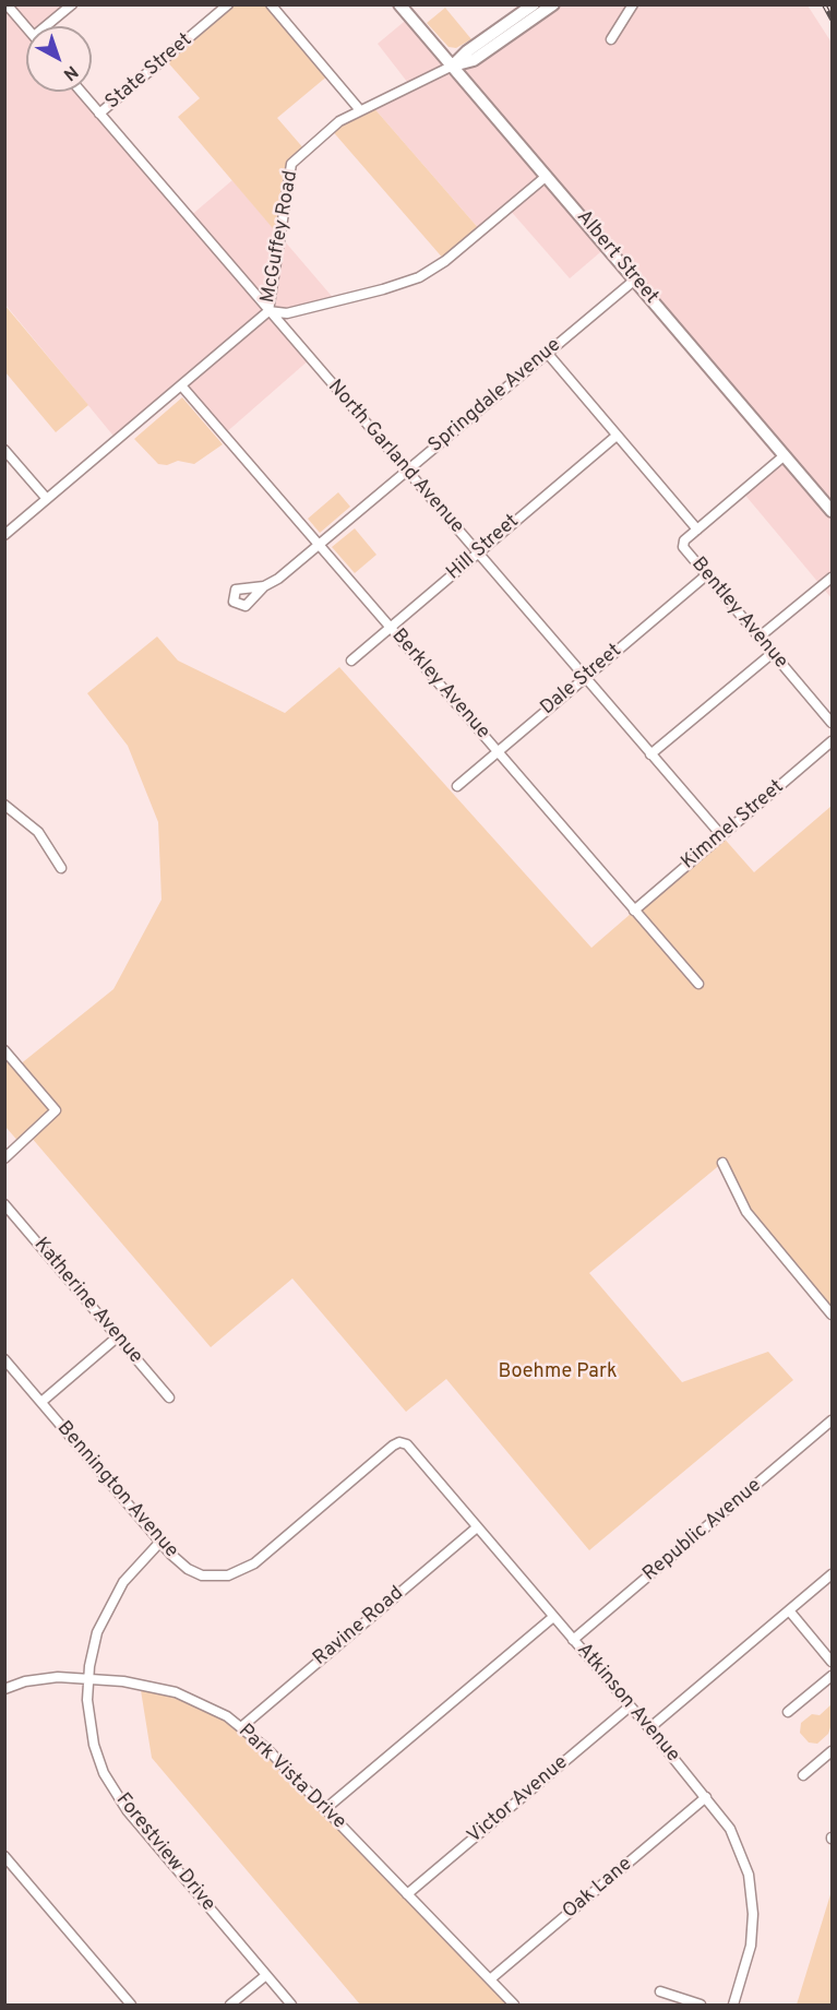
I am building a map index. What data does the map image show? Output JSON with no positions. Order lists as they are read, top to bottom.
{
  "streets": {
    "main road": ["McGuffey Road", "Albert Street"],
    "street": [
      "State Street",
      "Springdale Avenue",
      "North Garland Avenue",
      "Hill Street",
      "Bentley Avenue",
      "Dale Street",
      "Berkley Avenue",
      "Kimmel Street",
      "Katherine Avenue",
      "Bennington Avenue",
      "Republic Avenue",
      "Ravine Road",
      "Atkinson Avenue",
      "Park Vista Drive",
      "Victor Avenue",
      "Forestview Drive",
      "Oak Lane"
    ]
  },
  "crossings": [
    ["State Street", "North Garland Avenue"],
    ["McGuffey Road", "Albert Street"],
    ["McGuffey Road", "North Garland Avenue"],
    ["McGuffey Road", "Berkley Avenue"],
    ["Albert Street", "Springdale Avenue"],
    ["Springdale Avenue", "North Garland Avenue"],
    ["Springdale Avenue", "Bentley Avenue"],
    ["Springdale Avenue", "Berkley Avenue"],
    ["North Garland Avenue", "Hill Street"],
    ["North Garland Avenue", "Dale Street"],
    ["North Garland Avenue", "Kimmel Street"],
    ["Hill Street", "Bentley Avenue"],
    ["Hill Street", "Berkley Avenue"],
    ["Bentley Avenue", "Dale Street"],
    ["Dale Street", "Berkley Avenue"],
    ["Berkley Avenue", "Kimmel Street"],
    ["Bennington Avenue", "Atkinson Avenue"],
    ["Bennington Avenue", "Forestview Drive"],
    ["Republic Avenue", "Atkinson Avenue"],
    ["Ravine Road", "Atkinson Avenue"],
    ["Ravine Road", "Park Vista Drive"],
    ["Atkinson Avenue", "Victor Avenue"],
    ["Atkinson Avenue", "Oak Lane"],
    ["Park Vista Drive", "Victor Avenue"],
    ["Park Vista Drive", "Forestview Drive"],
    ["Park Vista Drive", "Oak Lane"]
  ],
  "parks": ["Boehme Park"],
  "north": "bottom right"
}
